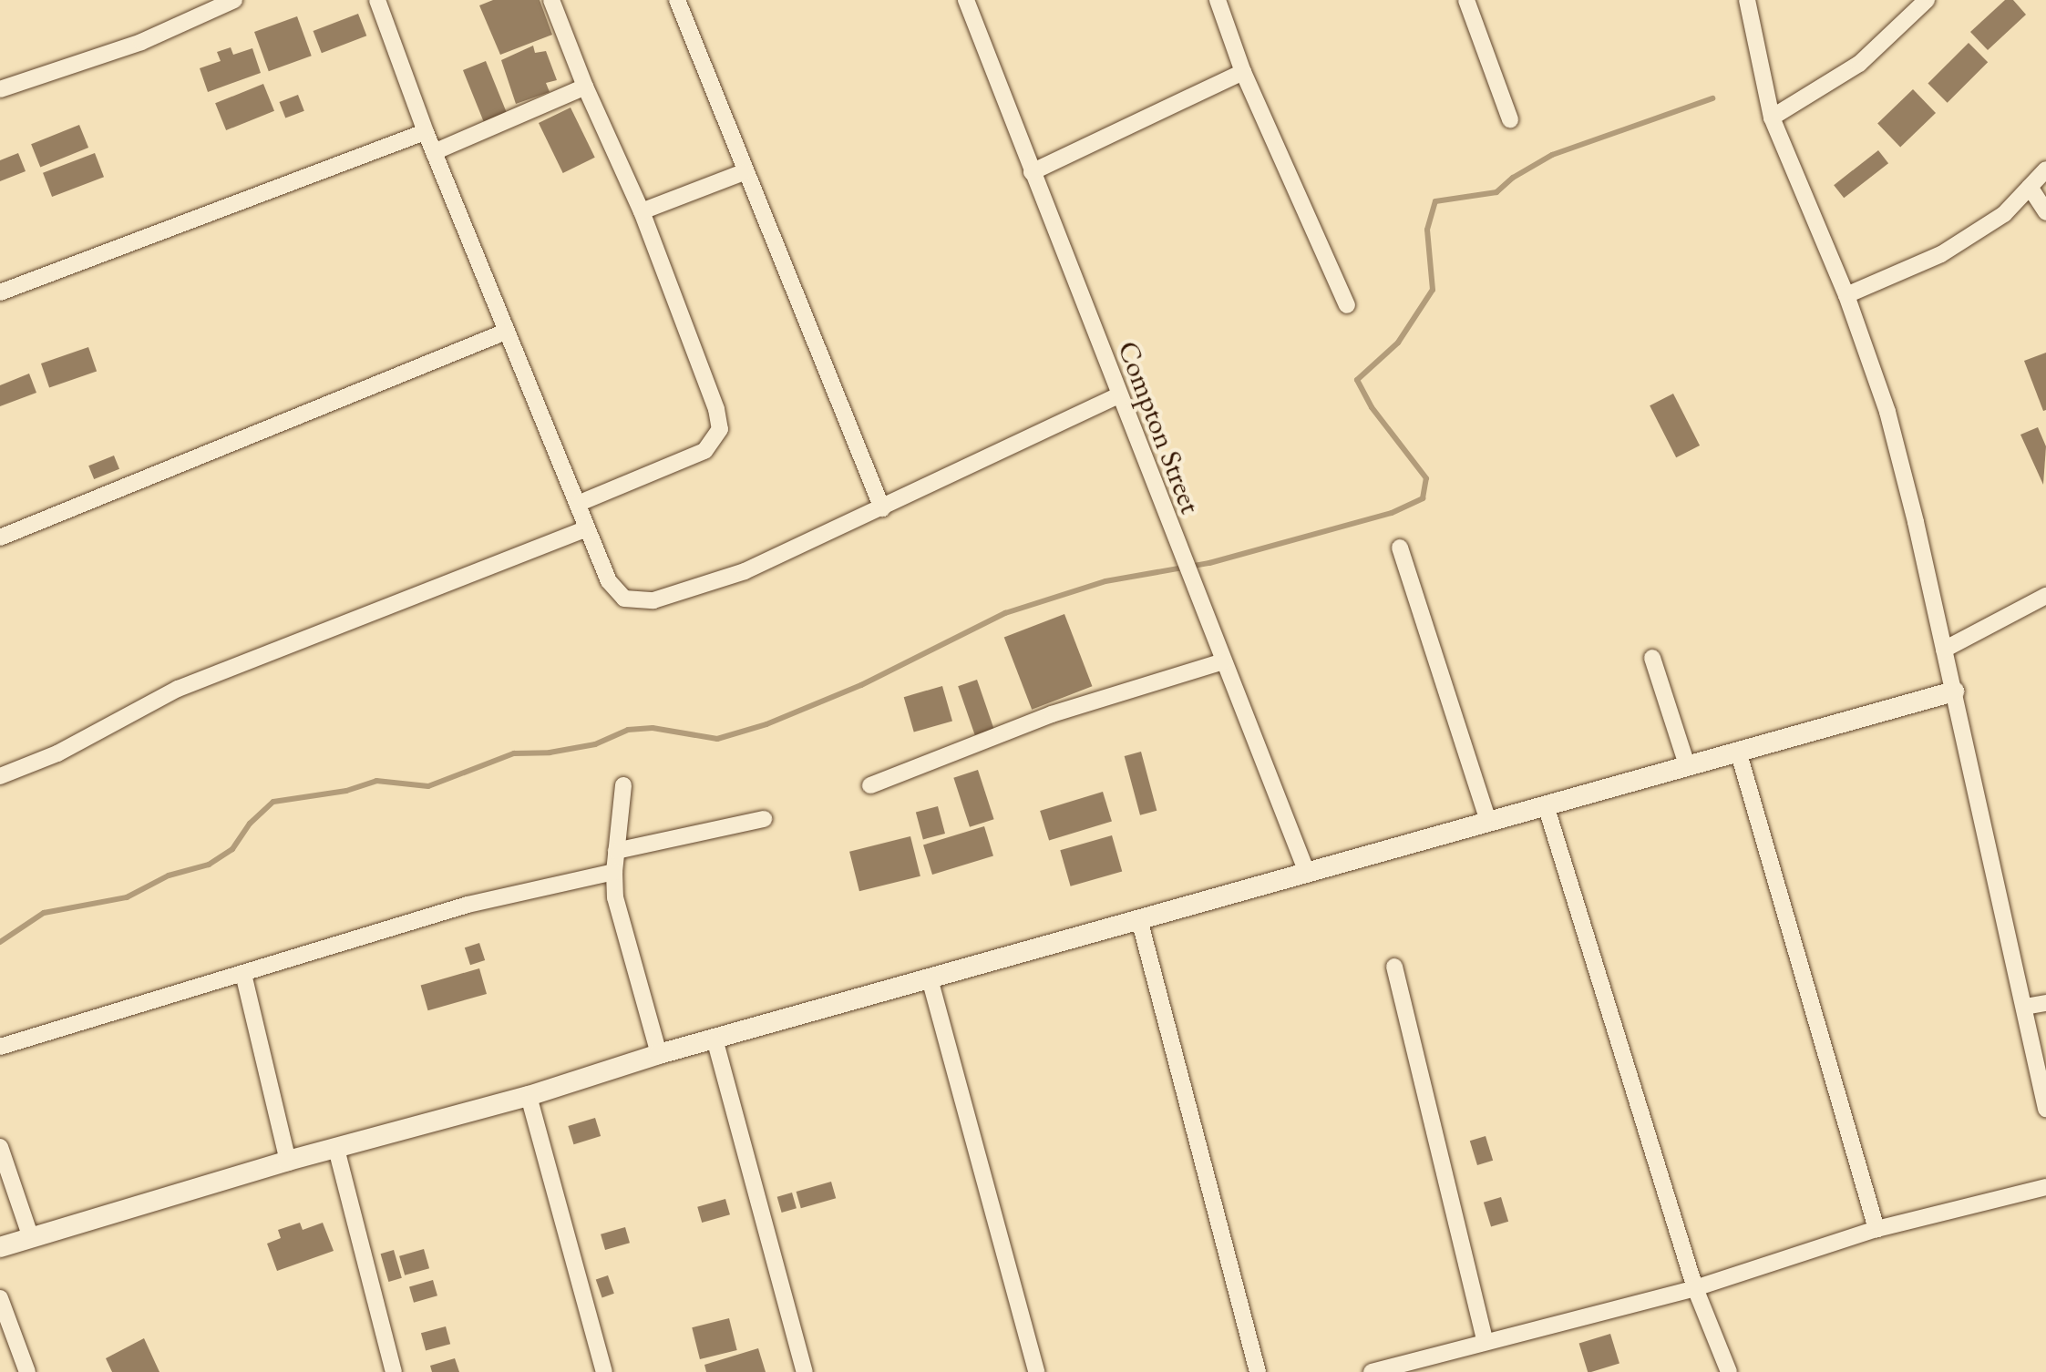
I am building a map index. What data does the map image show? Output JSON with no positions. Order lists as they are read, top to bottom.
{
  "streets": {
    "street": ["Compton Street"]
  }
}
